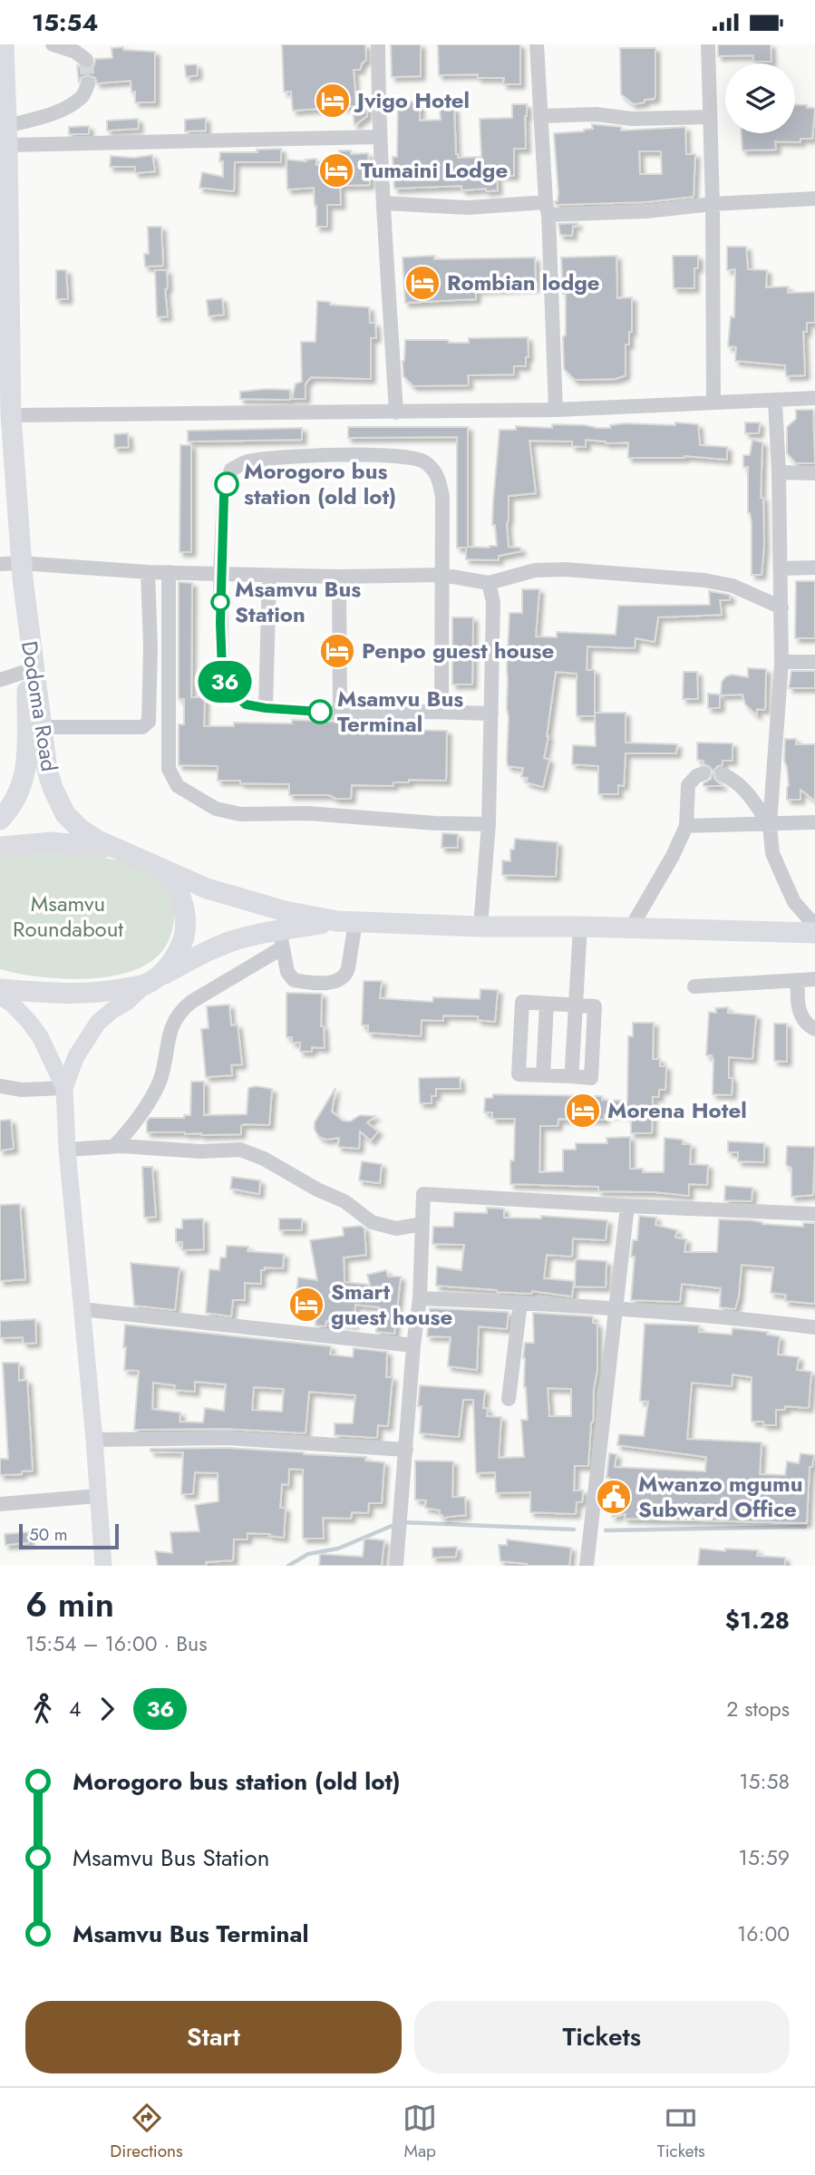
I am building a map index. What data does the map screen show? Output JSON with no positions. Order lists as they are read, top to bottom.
{
  "streets": {
    "highway": ["Dodoma Road"]
  },
  "parks": ["Msamvu Roundabout"],
  "places": {
    "hotel": [
      "Jvigo Hotel",
      "Tumaini Lodge",
      "Rombian lodge",
      "Penpo guest house",
      "Morena Hotel",
      "Smart guest house"
    ],
    "other": ["Morogoro bus station (old lot)", "Msamvu Bus Station", "Msamvu Bus Terminal"],
    "public building": ["Mwanzo mgumu Subward Office"]
  },
  "lines": ["bus line 36"],
  "scale_bar": "50 m",
  "page": {
    "status": "15:54",
    "on_map": "36",
    "scale": "50 m",
    "heading": ["6 min", "15:54 – 16:00 · Bus", "$1.28"],
    "legs": ["4", "36", "2 stops"],
    "list": [
      {
        "name": "Morogoro bus station (old lot)",
        "value": "15:58"
      },
      {
        "name": "Msamvu Bus Station",
        "value": "15:59"
      },
      {
        "name": "Msamvu Bus Terminal",
        "value": "16:00"
      }
    ],
    "buttons": ["Start", "Tickets"],
    "tabs": ["Directions", "Map", "Tickets"]
  }
}
